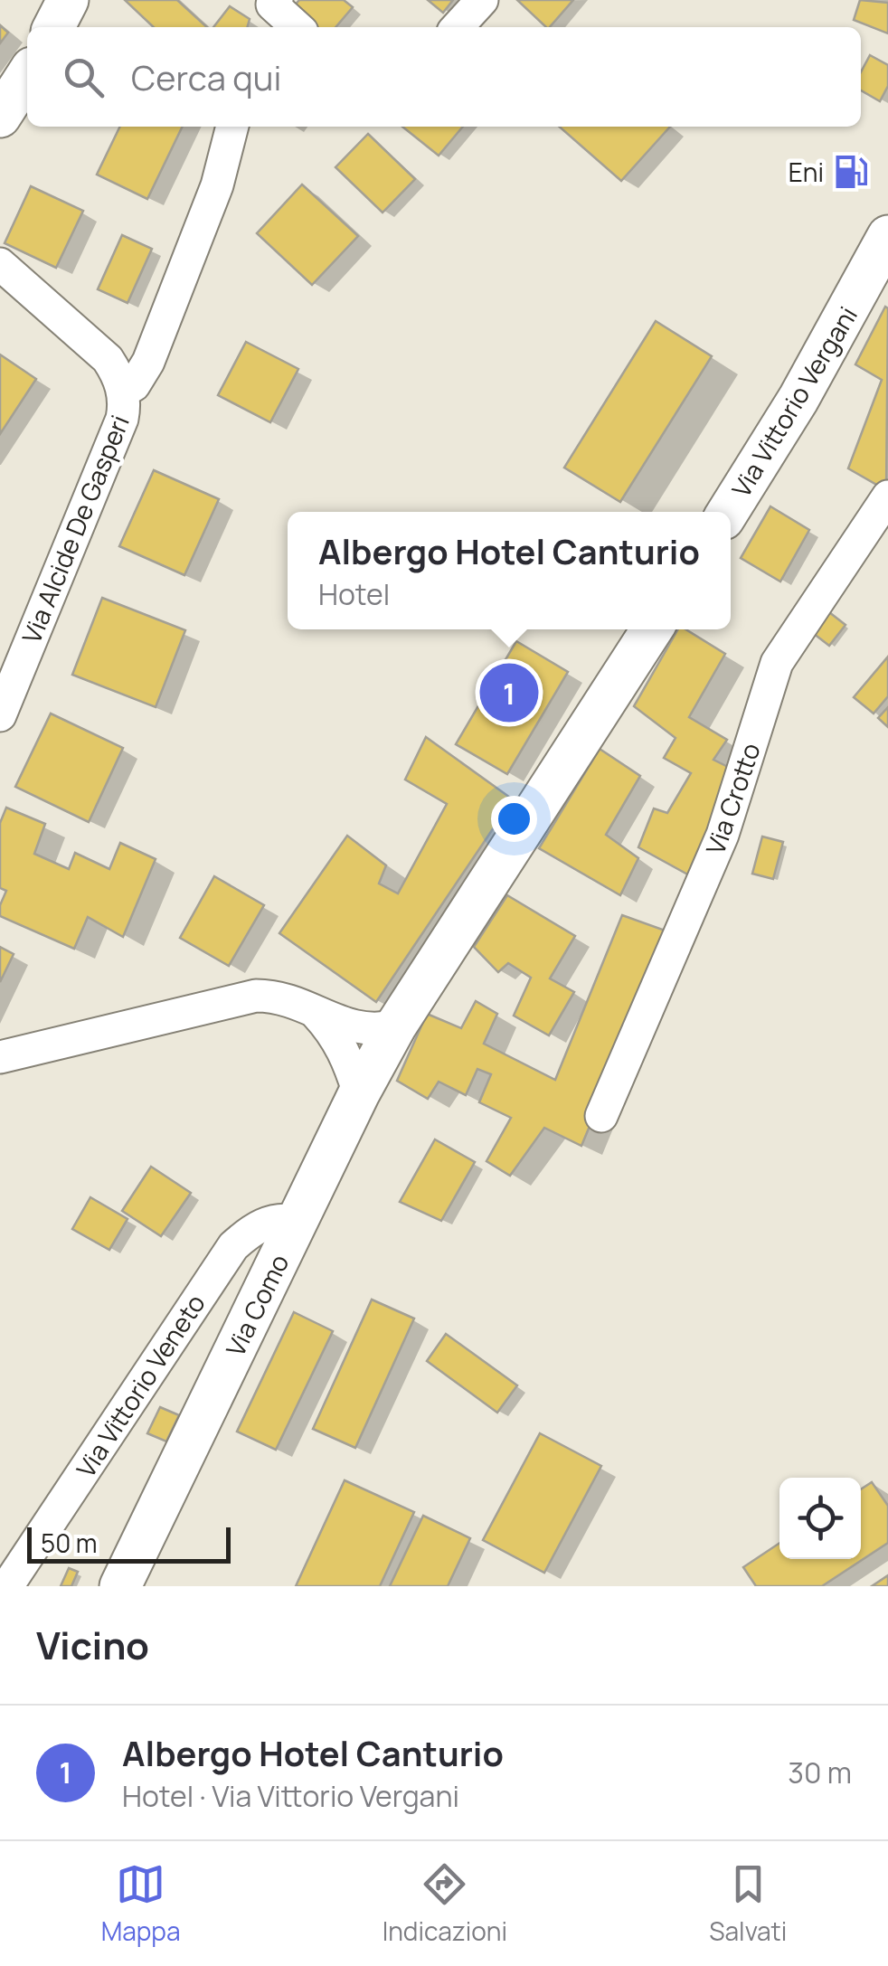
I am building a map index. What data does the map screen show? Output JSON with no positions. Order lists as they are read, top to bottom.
{
  "streets": {
    "street": [
      "Via Vittorio Vergani",
      "Via Alcide De Gasperi",
      "Via Crotto",
      "Via Como",
      "Via Vittorio Veneto"
    ]
  },
  "crossings": [
    ["Via Como", "Via Vittorio Veneto"]
  ],
  "places": {
    "fuel station": ["Eni"]
  },
  "scale_bar": "50 m",
  "page": {
    "search": "Cerca qui",
    "popup": ["Albergo Hotel Canturio", "Hotel"],
    "pins": "1",
    "scale": "50 m",
    "heading": "Vicino",
    "list": [
      {
        "mark": "1",
        "name": "Albergo Hotel Canturio",
        "note": "Hotel · Via Vittorio Vergani",
        "value": "30 m"
      }
    ],
    "nav": ["Mappa", "Indicazioni", "Salvati"]
  }
}
